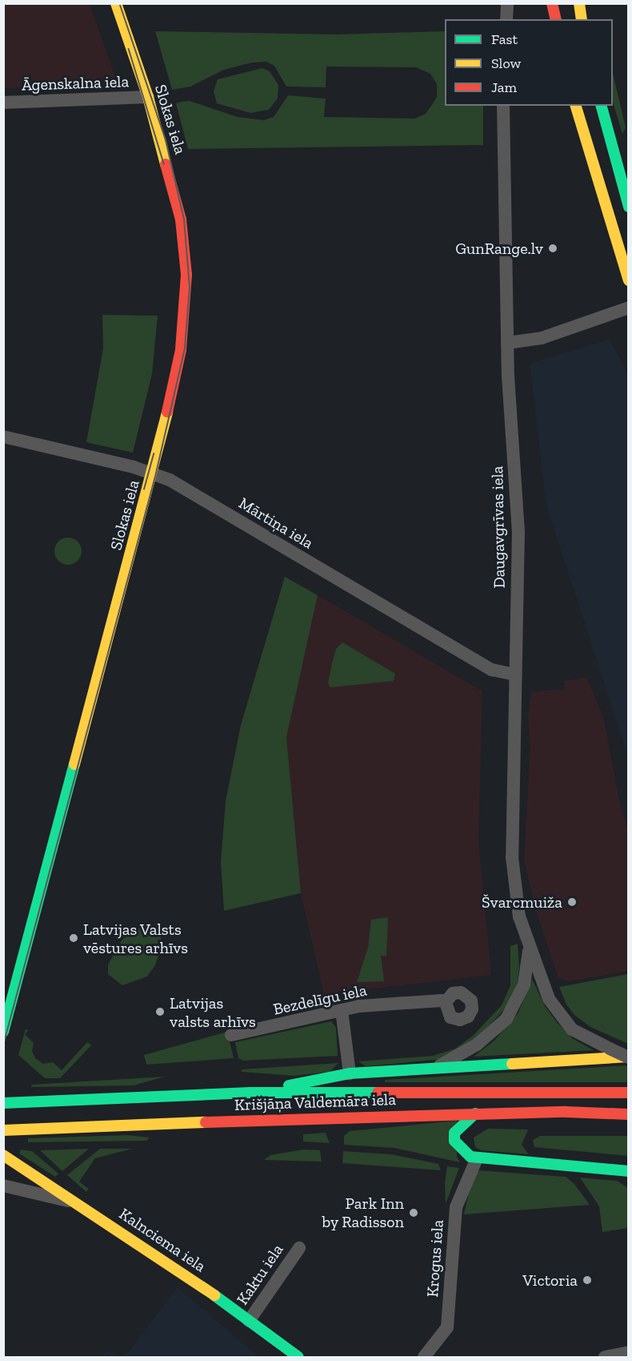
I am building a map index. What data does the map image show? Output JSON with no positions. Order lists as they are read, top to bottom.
{
  "streets": {
    "main road": ["Slokas iela", "Krišjāņa Valdemāra iela", "Kalnciema iela"],
    "street": [
      "Āgenskalna iela",
      "Mārtiņa iela",
      "Daugavgrīvas iela",
      "Bezdelīgu iela",
      "Krogus iela",
      "Kaktu iela"
    ]
  },
  "crossings": [
    ["Āgenskalna iela", "Slokas iela"],
    ["Slokas iela", "Mārtiņa iela"],
    ["Mārtiņa iela", "Daugavgrīvas iela"],
    ["Kalnciema iela", "Kaktu iela"]
  ],
  "places": [
    "GunRange.lv",
    "Švarcmuiža",
    "Latvijas Valsts vēstures arhīvs",
    "Latvijas valsts arhīvs",
    "Park Inn by Radisson",
    "Victoria"
  ],
  "legend": ["Fast", "Slow", "Jam"]
}
